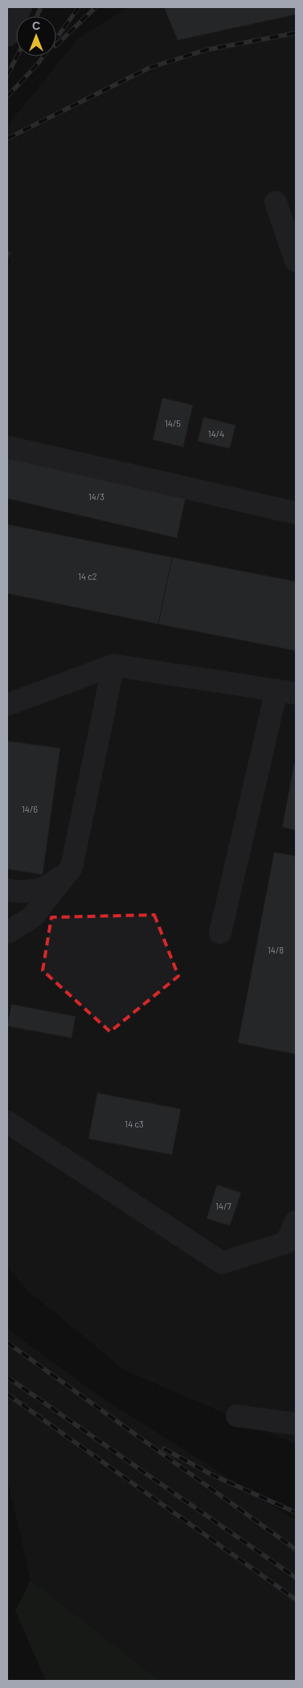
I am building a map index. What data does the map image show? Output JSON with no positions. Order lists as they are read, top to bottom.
{
  "house_numbers": [
    "14/5",
    "14/4",
    "14/3",
    "14 с2",
    "14/6",
    "14/8",
    "14 с3",
    "14/7"
  ],
  "north": "top"
}
